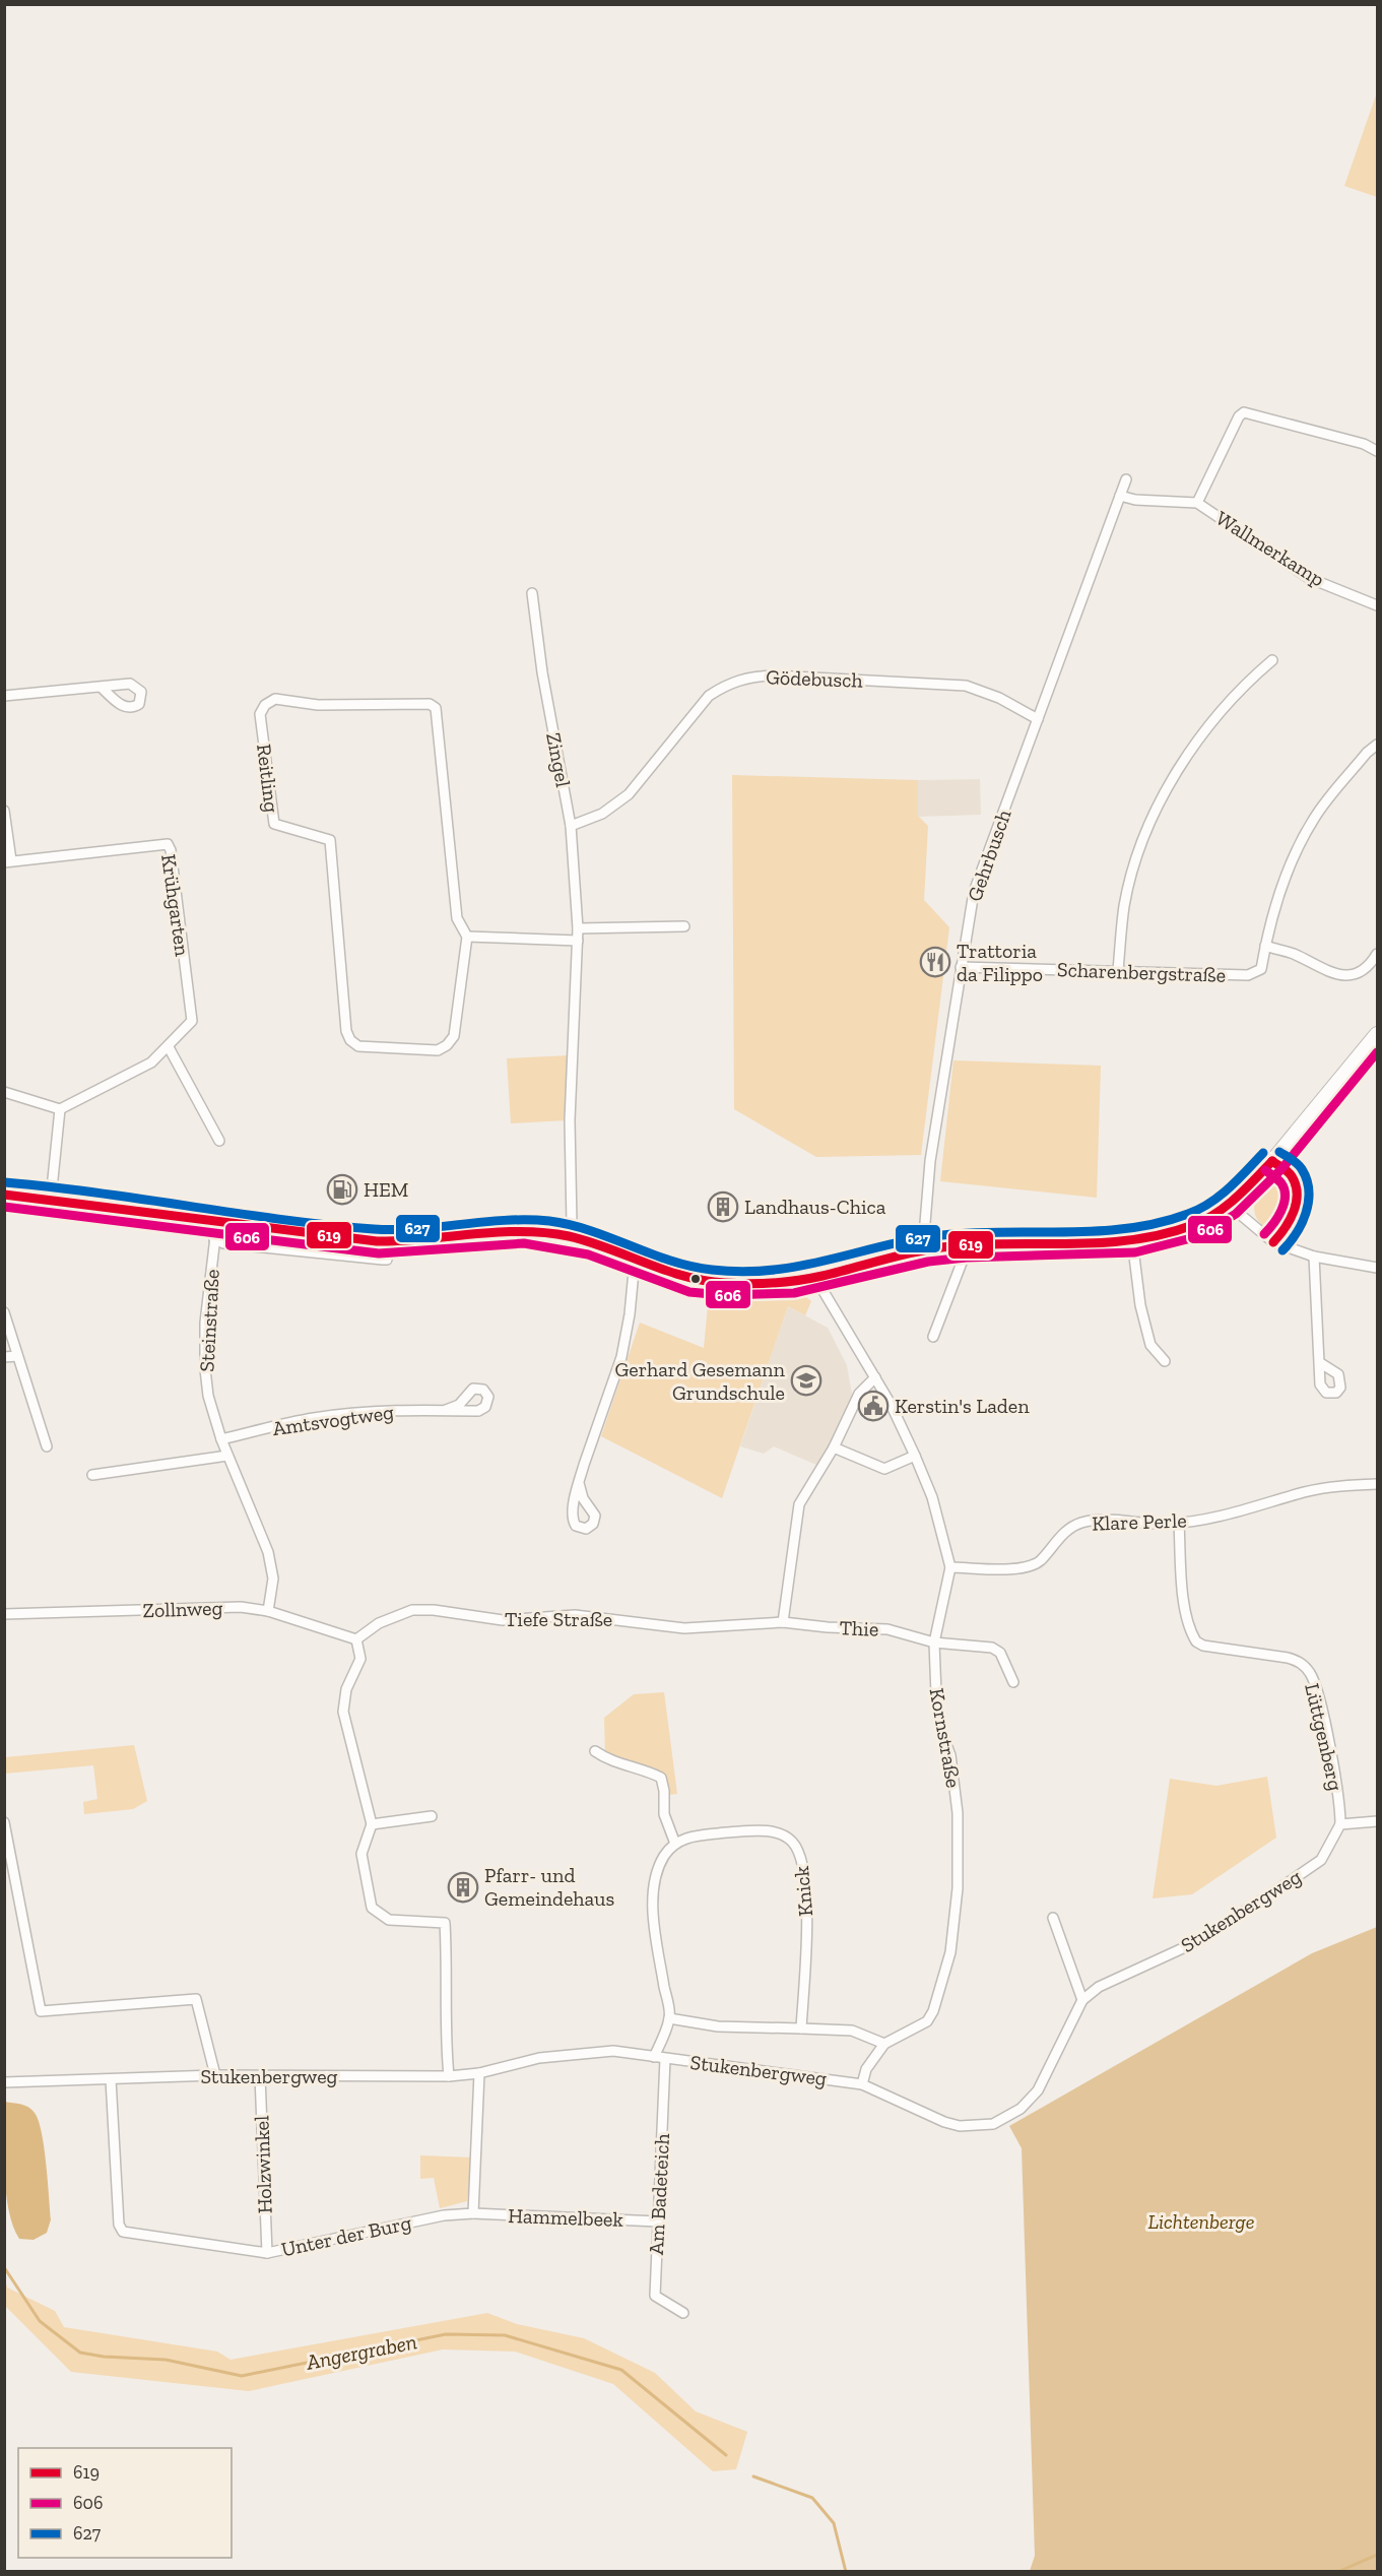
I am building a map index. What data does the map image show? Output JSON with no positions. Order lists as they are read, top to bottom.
{
  "streets": {
    "street": [
      "Wallmerkamp",
      "Gödebusch",
      "Zingel",
      "Reitling",
      "Gehrbusch",
      "Krühgarten",
      "Scharenbergstraße",
      "Steinstraße",
      "Amtsvogtweg",
      "Klare Perle",
      "Zollnweg",
      "Tiefe Straße",
      "Thie",
      "Lüttgenberg",
      "Kornstraße",
      "Knick",
      "Stukenbergweg",
      "Holzwinkel",
      "Am Badeteich",
      "Hammelbeek",
      "Unter der Burg"
    ]
  },
  "crossings": [
    ["Wallmerkamp", "Gehrbusch"],
    ["Gödebusch", "Zingel"],
    ["Gödebusch", "Gehrbusch"],
    ["Gehrbusch", "Scharenbergstraße"],
    ["Steinstraße", "Amtsvogtweg"],
    ["Steinstraße", "Zollnweg"],
    ["Klare Perle", "Lüttgenberg"],
    ["Klare Perle", "Kornstraße"],
    ["Zollnweg", "Tiefe Straße"],
    ["Tiefe Straße", "Thie"],
    ["Thie", "Kornstraße"],
    ["Lüttgenberg", "Stukenbergweg"],
    ["Kornstraße", "Stukenbergweg"],
    ["Stukenbergweg", "Holzwinkel"],
    ["Stukenbergweg", "Am Badeteich"],
    ["Stukenbergweg", "Unter der Burg"],
    ["Holzwinkel", "Unter der Burg"],
    ["Am Badeteich", "Hammelbeek"],
    ["Hammelbeek", "Unter der Burg"]
  ],
  "water": ["Angergraben"],
  "parks": ["Lichtenberge"],
  "places": {
    "restaurant": ["Trattoria da Filippo"],
    "fuel station": ["HEM"],
    "building": ["Landhaus-Chica", "Pfarr- und Gemeindehaus"],
    "school or university": ["Gerhard Gesemann Grundschule"],
    "public building": ["Kerstin's Laden"]
  },
  "lines": ["transit line 606", "transit line 627", "transit line 619"],
  "legend": ["619", "606", "627"]
}
